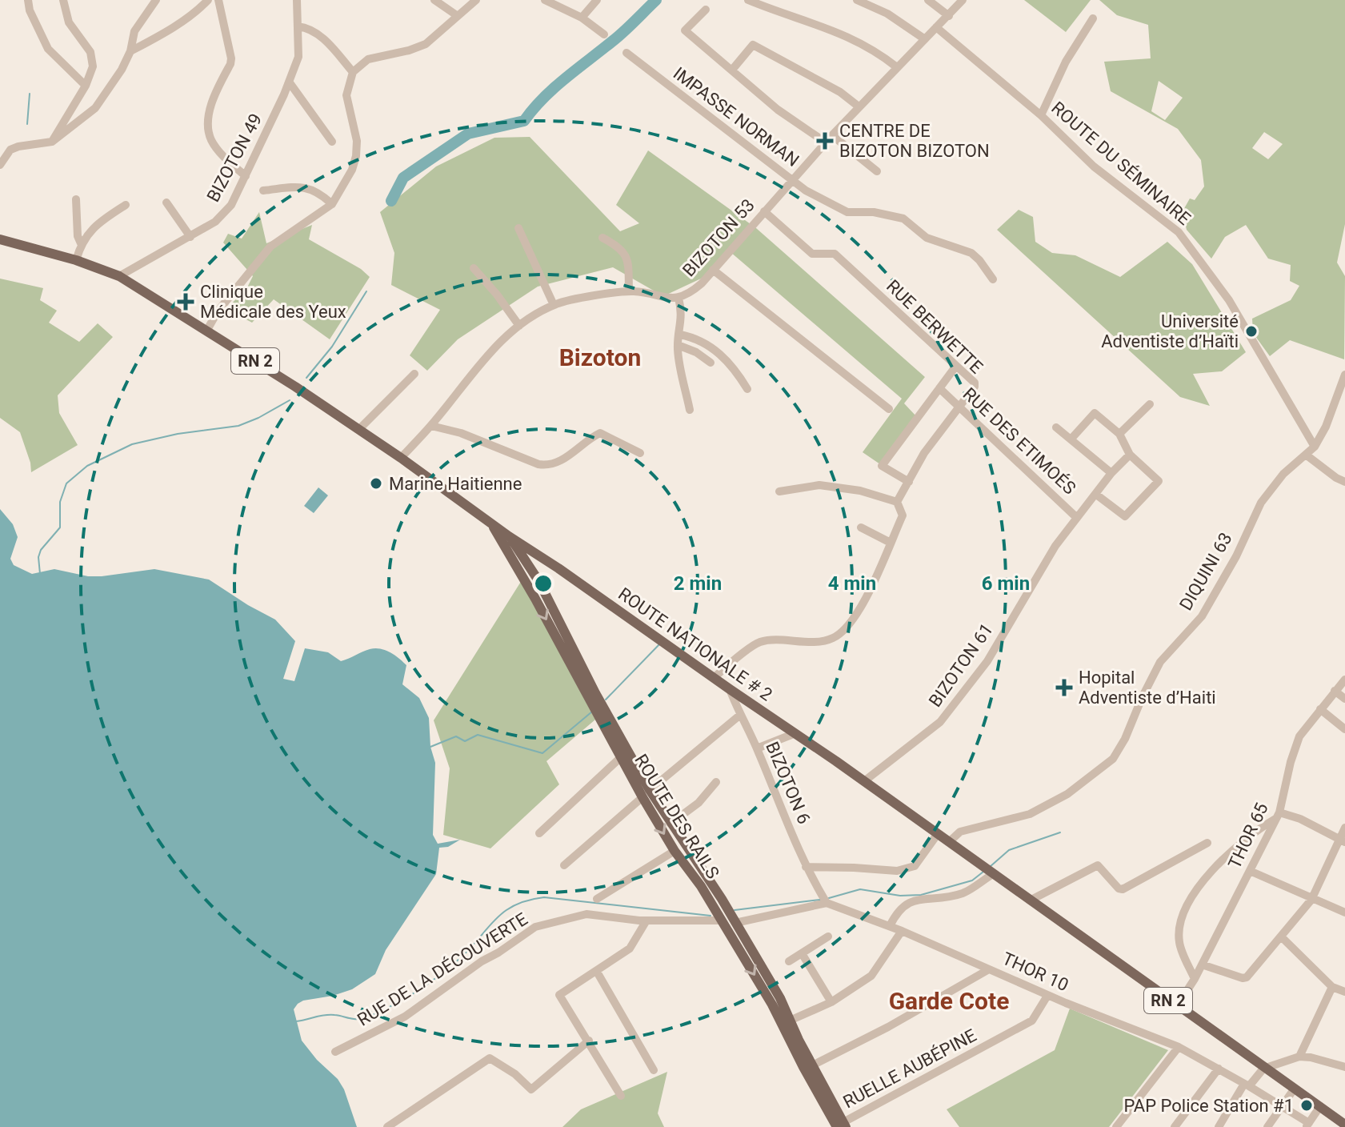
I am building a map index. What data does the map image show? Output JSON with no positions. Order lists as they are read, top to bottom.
{
  "streets": {
    "main road": ["RN 2", "ROUTE NATIONALE # 2", "ROUTE DES RAILS"],
    "street": [
      "IMPASSE NORMAN",
      "BIZOTON 49",
      "ROUTE DU SÉMINAIRE",
      "BIZOTON 53",
      "RUE BERWETTE",
      "RUE DES ETIMOÉS",
      "DIQUINI 63",
      "BIZOTON 61",
      "BIZOTON 6",
      "THOR 65",
      "RUE DE LA DÉCOUVERTE",
      "THOR 10",
      "RUELLE AUBÉPINE"
    ]
  },
  "crossings": [
    ["IMPASSE NORMAN", "BIZOTON 53"],
    ["BIZOTON 49", "ROUTE NATIONALE # 2"],
    ["ROUTE DU SÉMINAIRE", "BIZOTON 53"],
    ["ROUTE DU SÉMINAIRE", "DIQUINI 63"],
    ["BIZOTON 53", "RUE BERWETTE"],
    ["BIZOTON 53", "ROUTE NATIONALE # 2"],
    ["RUE BERWETTE", "RUE DES ETIMOÉS"],
    ["RUE DES ETIMOÉS", "BIZOTON 61"],
    ["DIQUINI 63", "ROUTE NATIONALE # 2"],
    ["ROUTE NATIONALE # 2", "BIZOTON 61"],
    ["ROUTE NATIONALE # 2", "BIZOTON 6"],
    ["ROUTE NATIONALE # 2", "ROUTE DES RAILS"],
    ["ROUTE NATIONALE # 2", "THOR 65"],
    ["BIZOTON 6", "THOR 10"],
    ["ROUTE DES RAILS", "RUE DE LA DÉCOUVERTE"],
    ["ROUTE DES RAILS", "RUELLE AUBÉPINE"],
    ["THOR 10", "RUELLE AUBÉPINE"]
  ],
  "districts": ["Bizoton", "Garde Cote"],
  "places": {
    "health": ["CENTRE DE BIZOTON BIZOTON", "Clinique Médicale des Yeux", "Hopital Adventiste d’Haiti"],
    "other": ["Université Adventiste d’Haïti", "Marine Haitienne", "PAP Police Station #1"]
  },
  "rings": ["2 min", "4 min", "6 min"]
}
